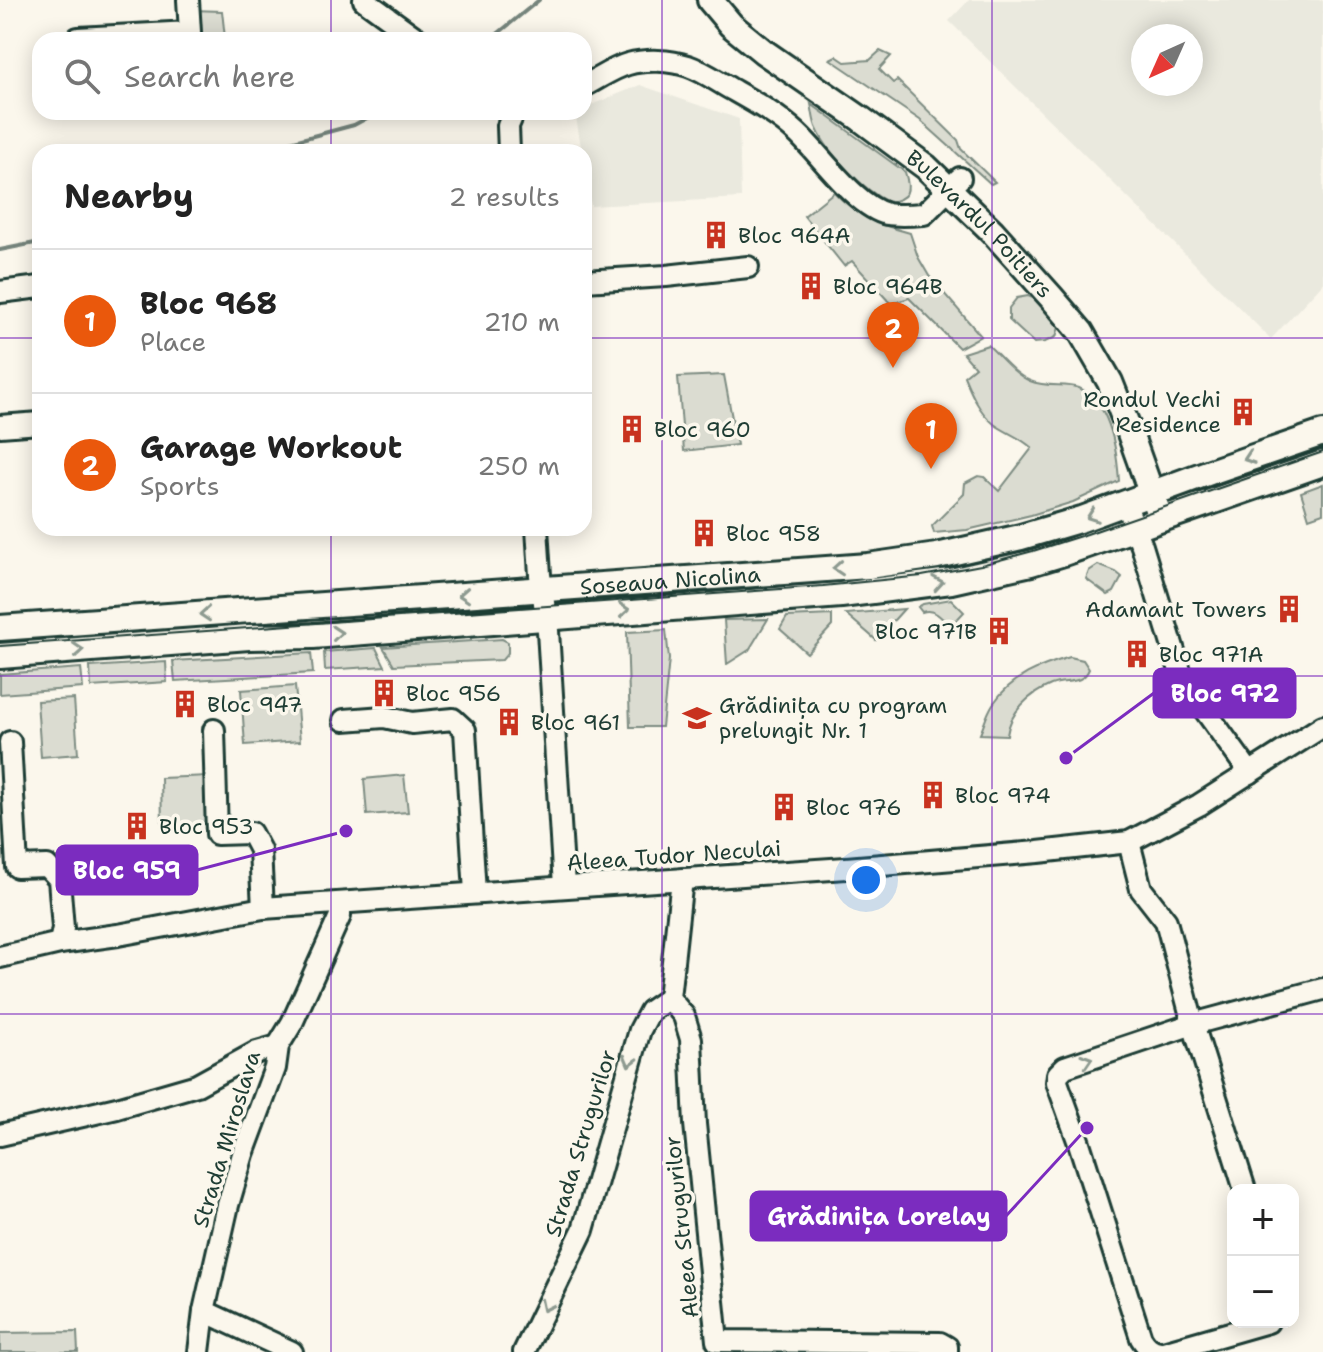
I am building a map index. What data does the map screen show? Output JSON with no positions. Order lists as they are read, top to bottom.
{
  "streets": {
    "main road": ["Bulevardul Poitiers", "Șoseaua Nicolina"],
    "street": [
      "Aleea Tudor Neculai",
      "Strada Miroslava",
      "Strada Strugurilor",
      "Aleea Strugurilor"
    ]
  },
  "crossings": [
    ["Bulevardul Poitiers", "Șoseaua Nicolina"],
    ["Aleea Tudor Neculai", "Strada Miroslava"],
    ["Strada Strugurilor", "Aleea Strugurilor"]
  ],
  "one_way": ["Strada Strugurilor"],
  "places": {
    "building": [
      "Bloc 964A",
      "Bloc 964B",
      "Rondul Vechi Residence",
      "Bloc 960",
      "Bloc 958",
      "Adamant Towers",
      "Bloc 971B",
      "Bloc 971A",
      "Bloc 956",
      "Bloc 947",
      "Bloc 961",
      "Bloc 974",
      "Bloc 976",
      "Bloc 953"
    ],
    "school or university": ["Grădinița cu program prelungit Nr. 1"],
    "other": ["Bloc 972", "Bloc 959", "Grădinița Lorelay"]
  },
  "north": "bottom left",
  "page": {
    "search": "Search here",
    "heading": ["Nearby", "2 results"],
    "list": [
      {
        "mark": "1",
        "name": "Bloc 968",
        "note": "Place",
        "value": "210 m"
      },
      {
        "mark": "2",
        "name": "Garage Workout",
        "note": "Sports",
        "value": "250 m"
      }
    ],
    "pins": ["2", "1"],
    "map_buttons": ["+", "−"]
  }
}
